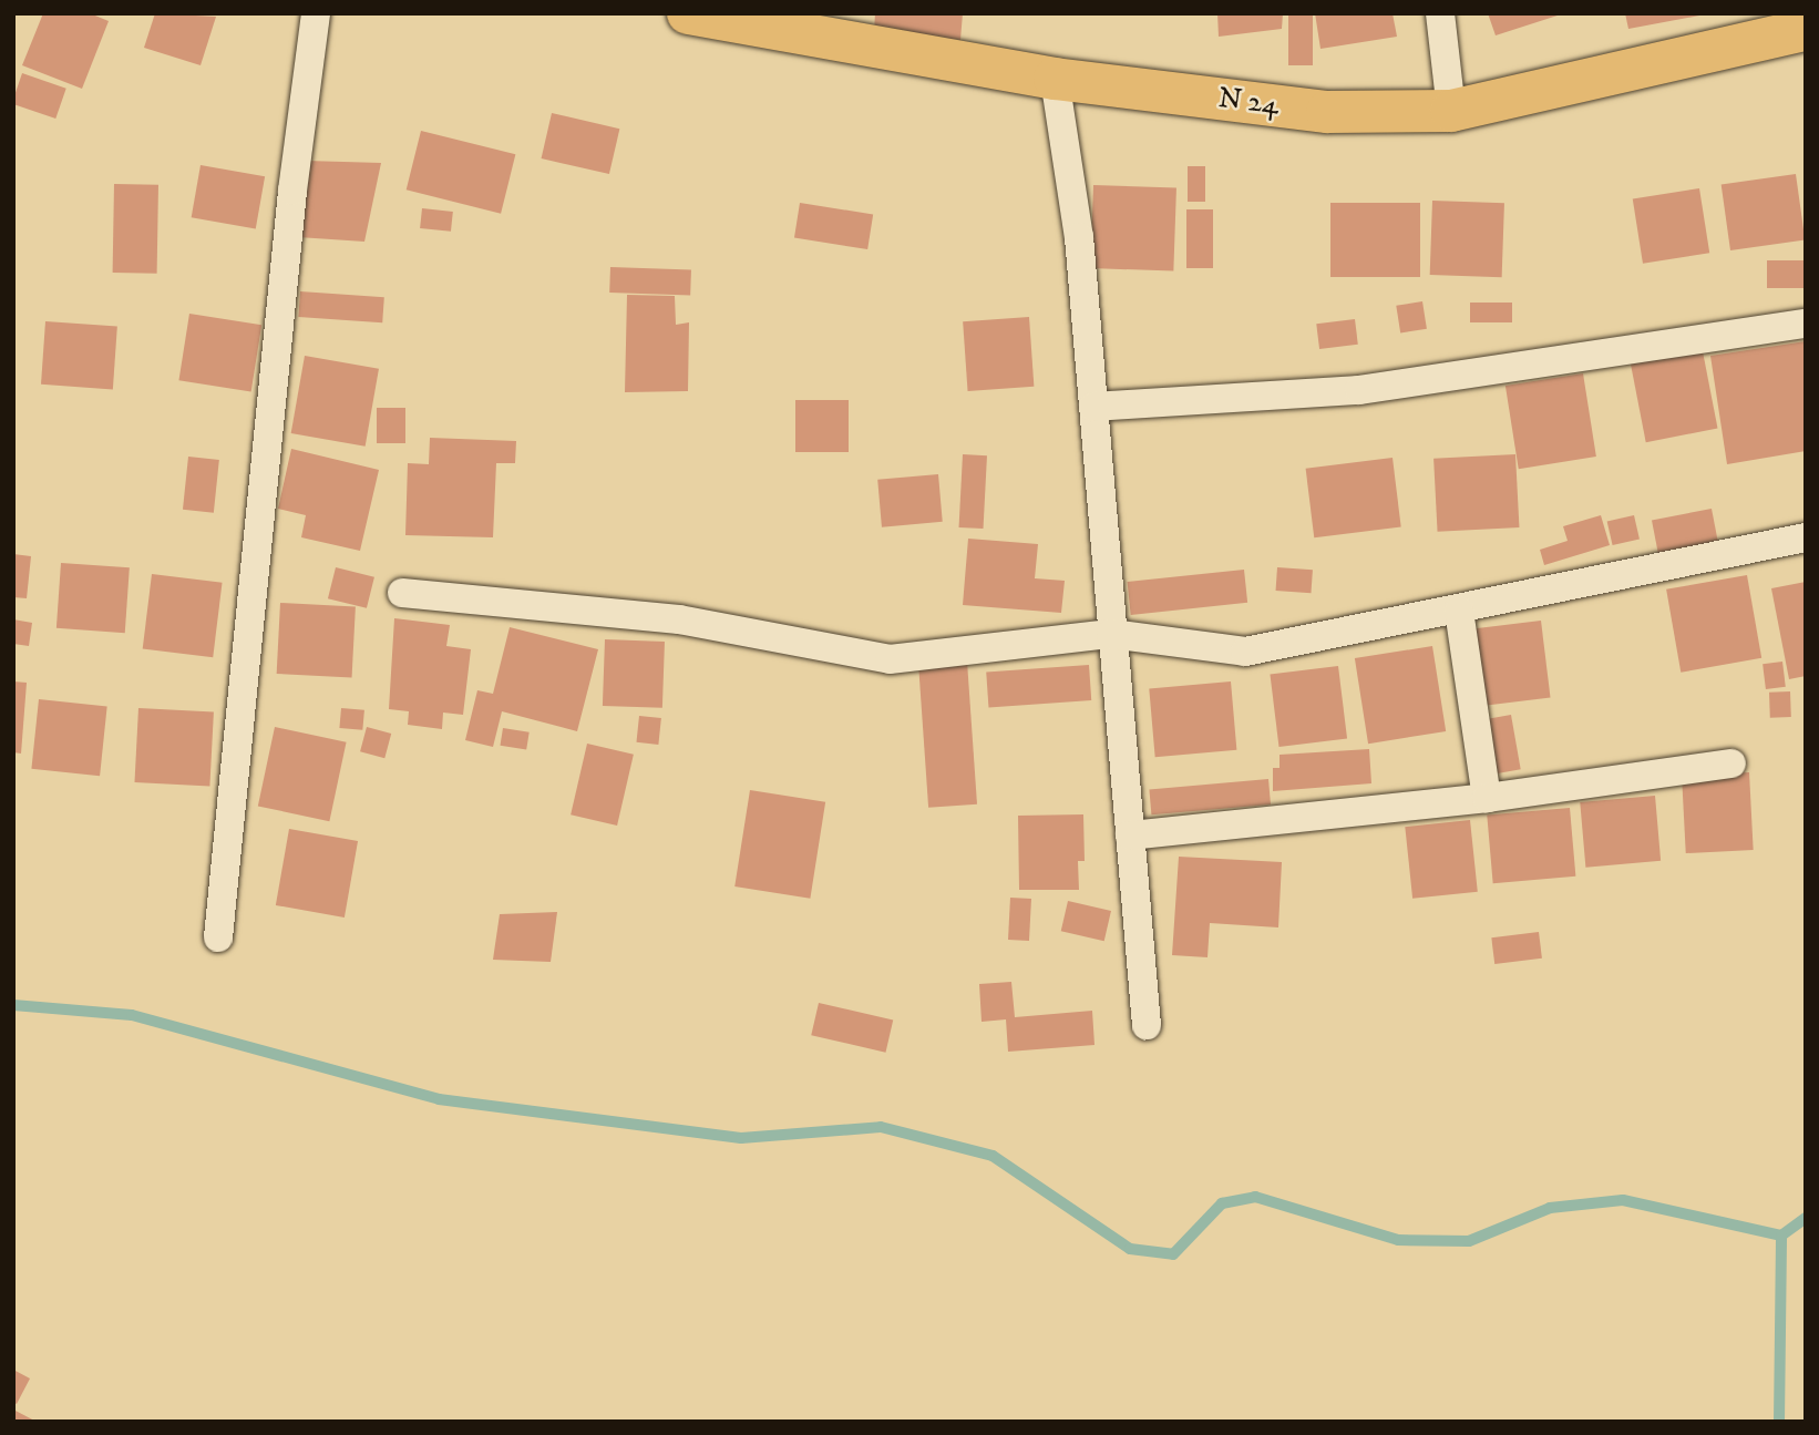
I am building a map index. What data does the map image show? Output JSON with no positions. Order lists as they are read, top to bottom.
{
  "streets": {
    "main road": ["N 24"]
  }
}
